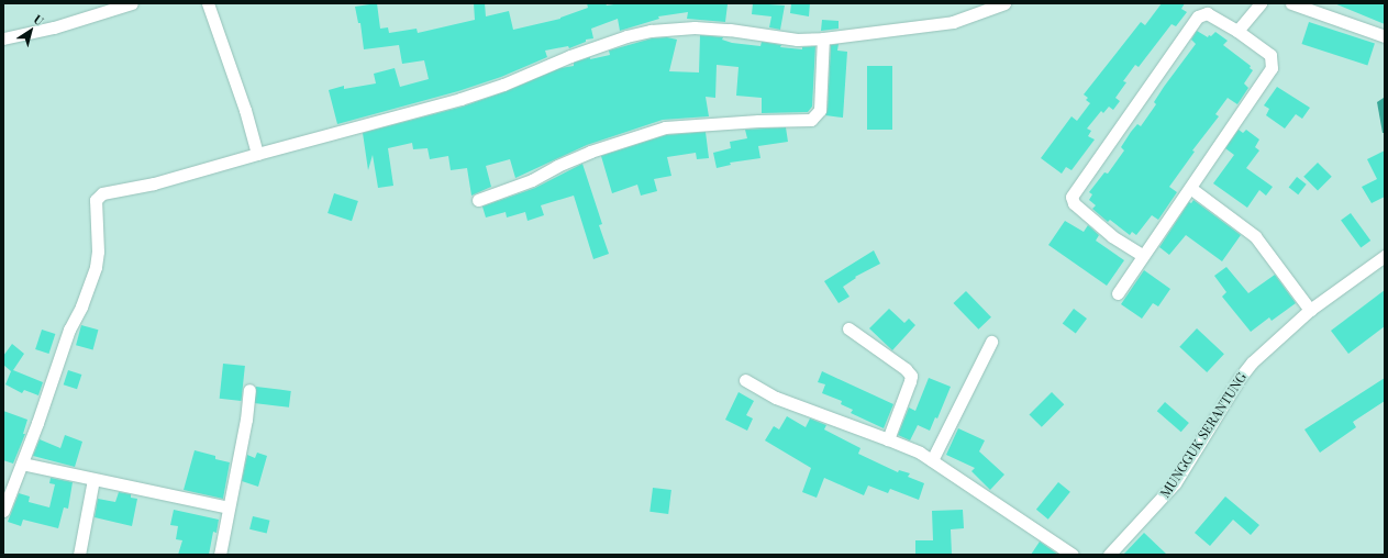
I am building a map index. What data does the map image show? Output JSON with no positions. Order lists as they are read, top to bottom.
{
  "streets": {
    "street": ["MUNGGUK SERANTUNG"]
  },
  "north": "top right"
}
